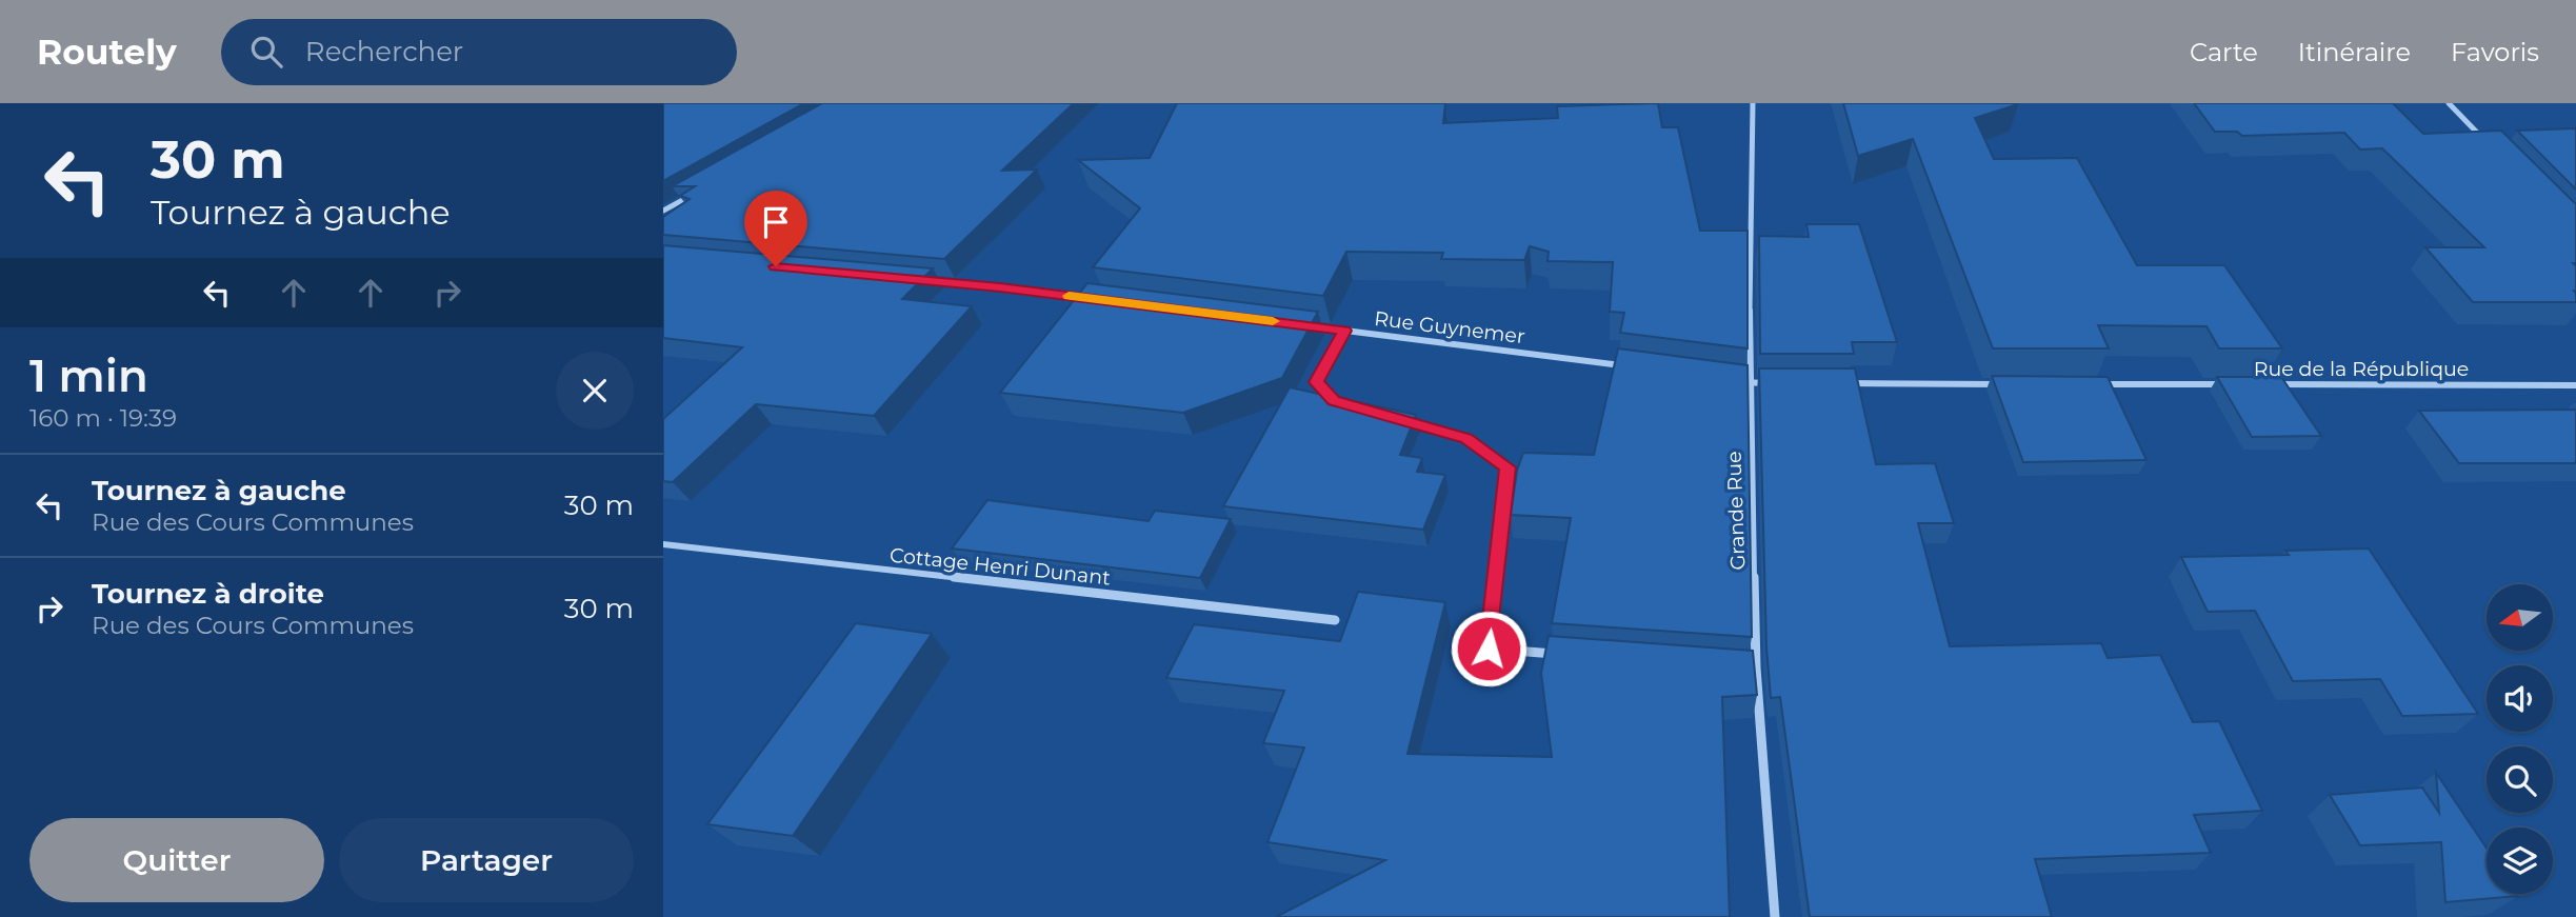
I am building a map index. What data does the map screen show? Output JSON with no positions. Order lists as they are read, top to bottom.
{
  "streets": {
    "street": [
      "Rue Guynemer",
      "Rue de la République",
      "Grande Rue",
      "Cottage Henri Dunant"
    ]
  },
  "north": "left",
  "page": {
    "header": "Routely",
    "search": "Rechercher",
    "nav": ["Carte", "Itinéraire", "Favoris"],
    "turn": ["30 m", "Tournez à gauche"],
    "heading": ["1 min", "160 m · 19:39"],
    "list": [
      {
        "name": "Tournez à gauche",
        "note": "Rue des Cours Communes",
        "value": "30 m"
      },
      {
        "name": "Tournez à droite",
        "note": "Rue des Cours Communes",
        "value": "30 m"
      }
    ],
    "buttons": ["Quitter", "Partager"]
  }
}
